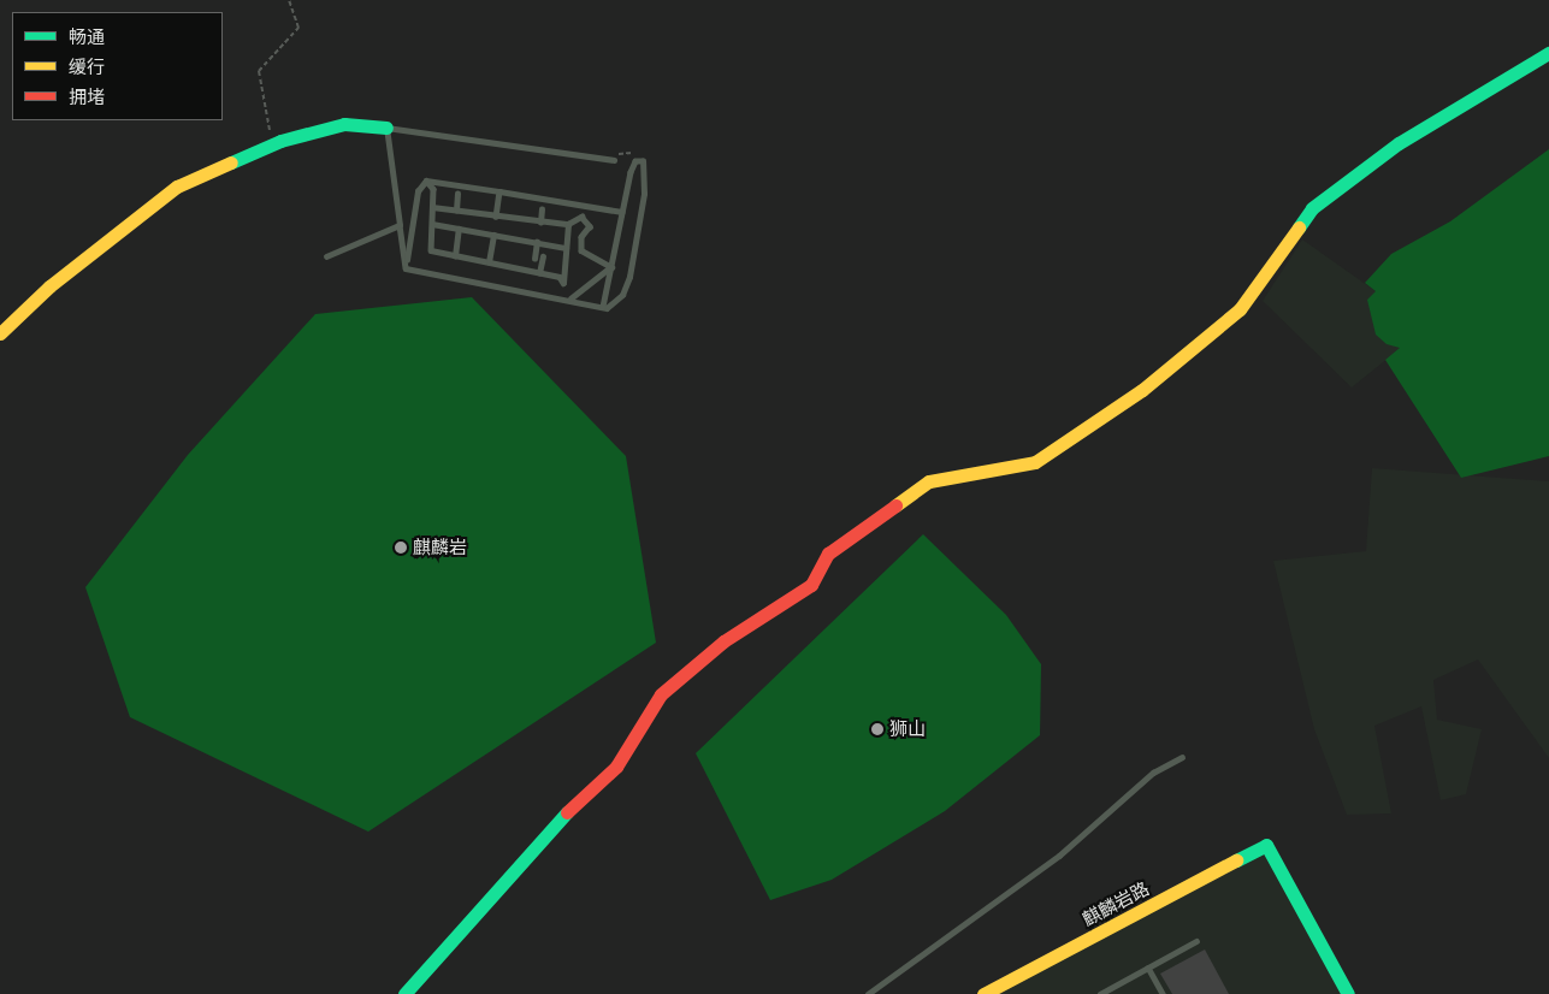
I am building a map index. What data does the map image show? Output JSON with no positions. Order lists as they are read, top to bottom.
{
  "streets": {
    "street": ["麒麟岩路"]
  },
  "places": ["麒麟岩", "狮山"],
  "legend": ["畅通", "缓行", "拥堵"]
}
